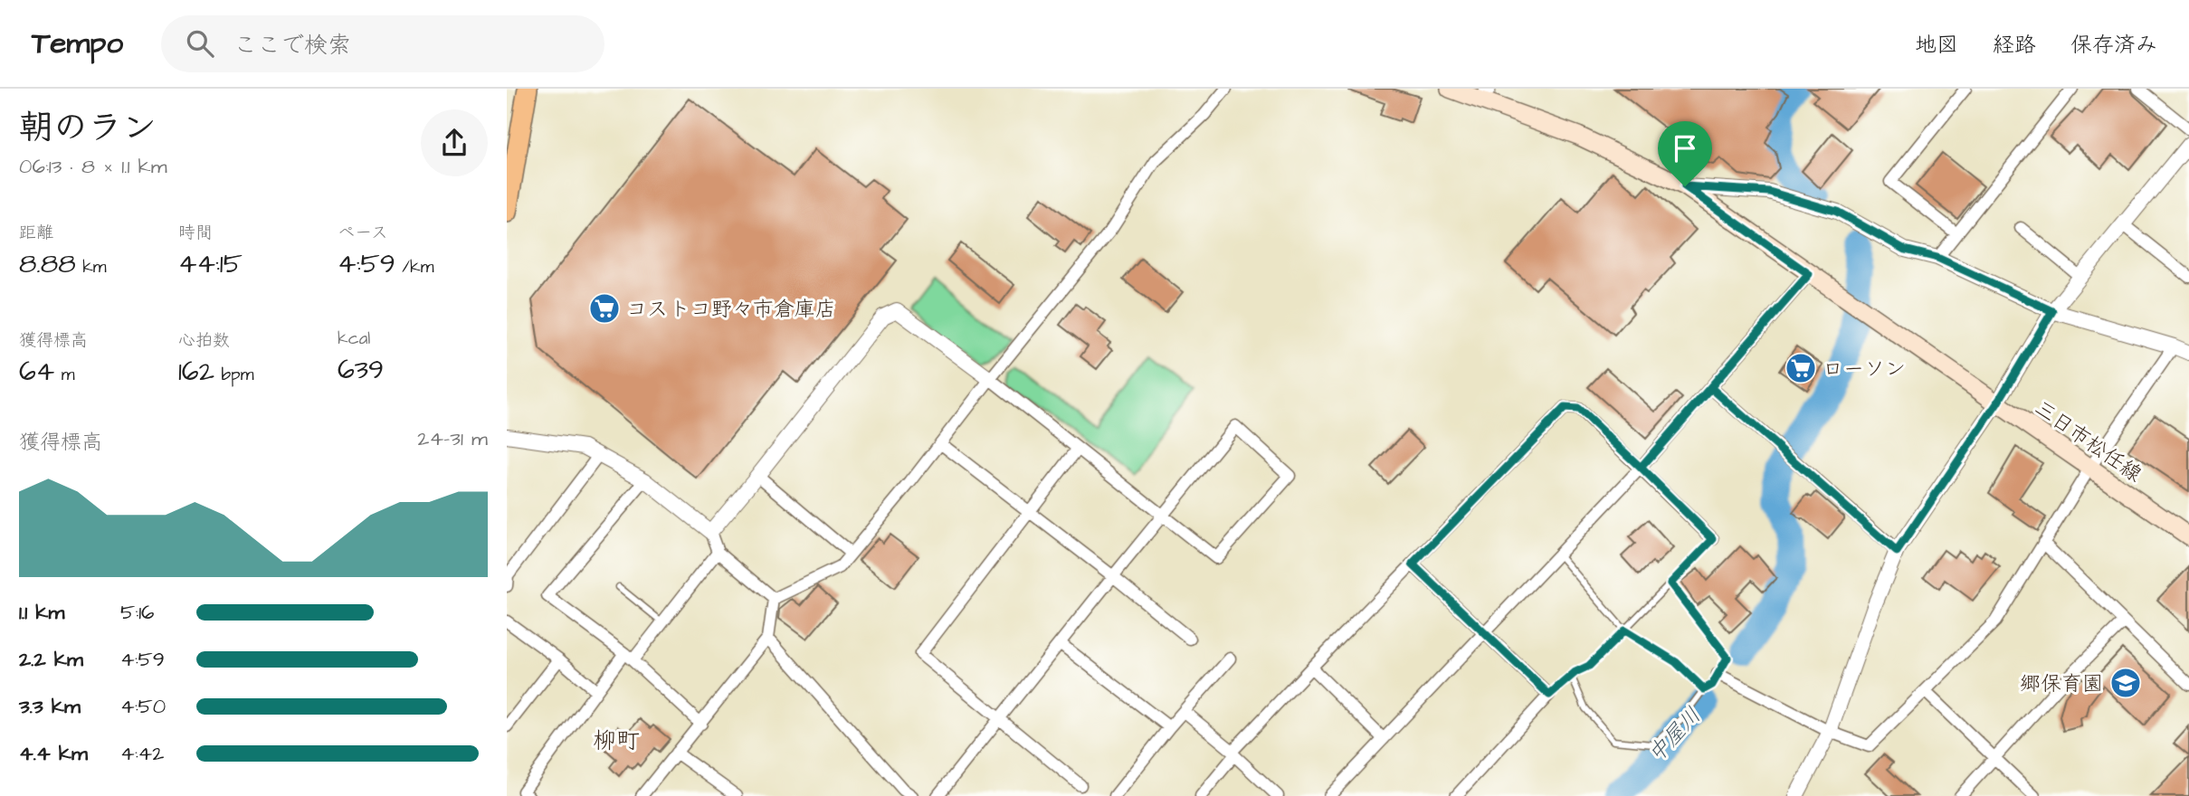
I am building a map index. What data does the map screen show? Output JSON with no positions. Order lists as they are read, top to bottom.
{
  "streets": {
    "main road": ["三日市松任線"]
  },
  "districts": ["柳町"],
  "water": ["中屋川"],
  "places": {
    "supermarket": ["コストコ野々市倉庫店", "ローソン"],
    "school or university": ["郷保育園"]
  },
  "page": {
    "header": "Tempo",
    "search": "ここで検索",
    "nav": ["地図", "経路", "保存済み"],
    "heading": ["朝のラン", "06:13 · 8 × 1.1 km"],
    "stats": [
      ["距離", "8.88 km"],
      ["時間", "44:15"],
      ["ペース", "4:59 /km"],
      ["獲得標高", "64 m"],
      ["心拍数", "162 bpm"],
      ["kcal", "639"]
    ],
    "chart": ["獲得標高", "24–31 m"],
    "list": [
      {
        "name": "1.1 km",
        "note": "5:16"
      },
      {
        "name": "2.2 km",
        "note": "4:59"
      },
      {
        "name": "3.3 km",
        "note": "4:50"
      },
      {
        "name": "4.4 km",
        "note": "4:42"
      }
    ]
  }
}
